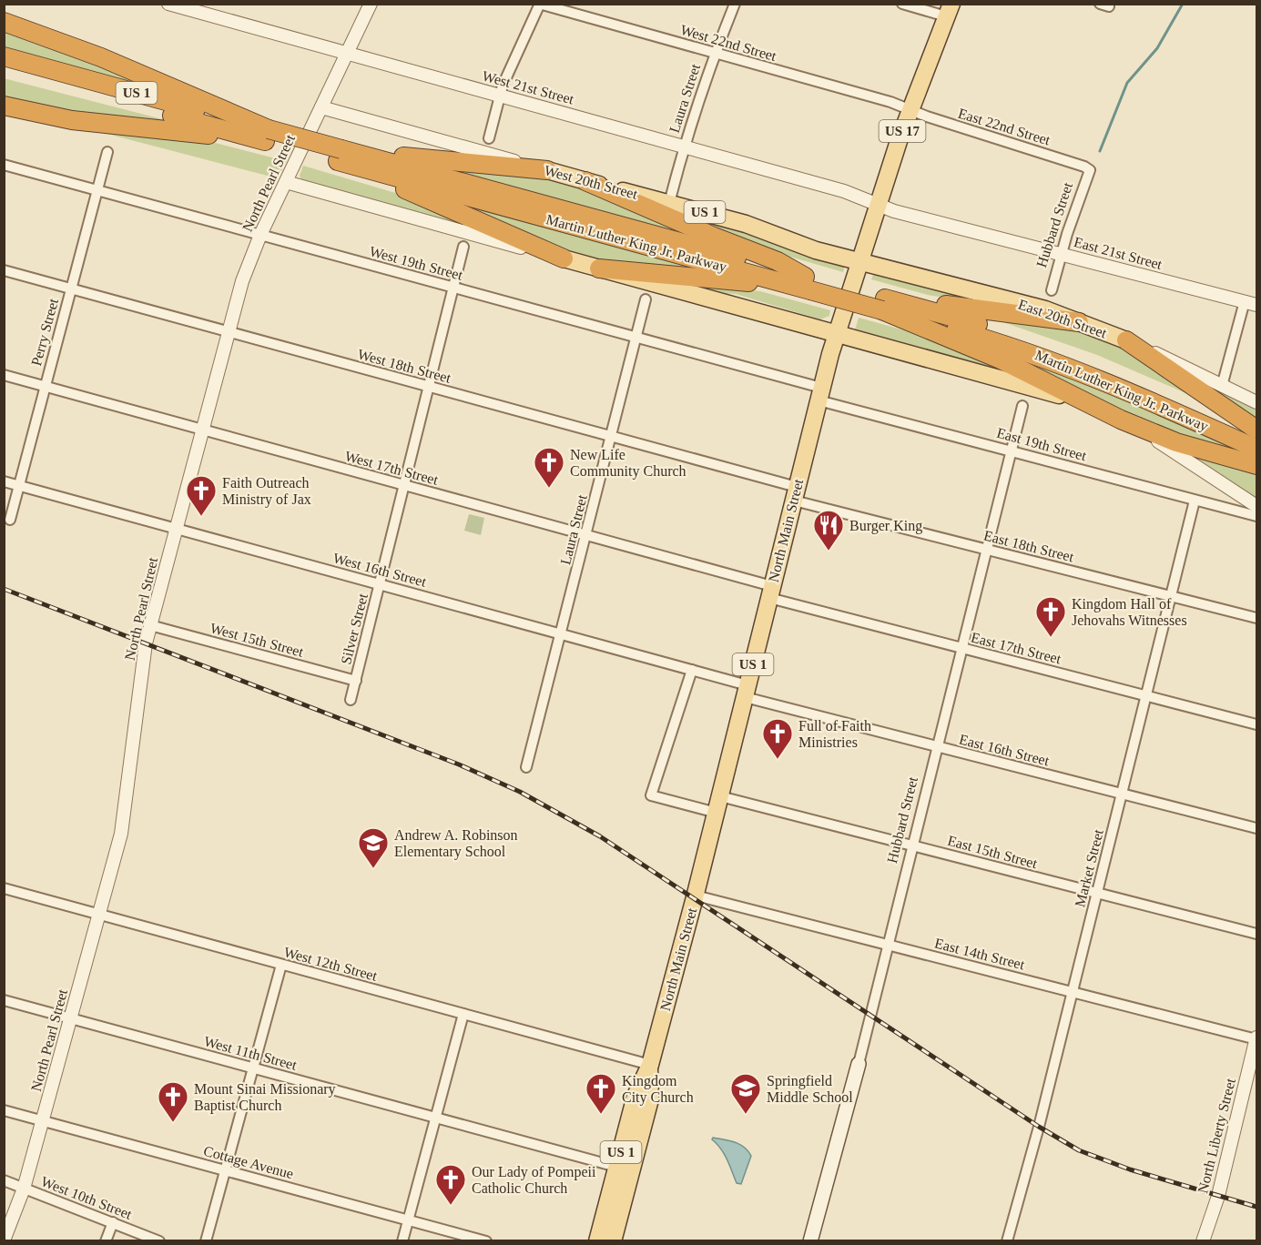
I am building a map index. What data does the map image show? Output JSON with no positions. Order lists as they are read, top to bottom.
{
  "streets": {
    "highway": ["US 1", "Martin Luther King Jr. Parkway"],
    "main road": [
      "US 17",
      "West 20th Street",
      "Hubbard Street",
      "East 20th Street",
      "North Main Street"
    ],
    "street": [
      "West 22nd Street",
      "West 21st Street",
      "Laura Street",
      "East 22nd Street",
      "North Pearl Street",
      "East 21st Street",
      "West 19th Street",
      "Perry Street",
      "West 18th Street",
      "East 19th Street",
      "West 17th Street",
      "East 18th Street",
      "West 16th Street",
      "Silver Street",
      "West 15th Street",
      "East 17th Street",
      "East 16th Street",
      "East 15th Street",
      "Market Street",
      "East 14th Street",
      "West 12th Street",
      "West 11th Street",
      "North Liberty Street",
      "Cottage Avenue",
      "West 10th Street"
    ]
  },
  "crossings": [
    ["West 22nd Street", "Laura Street"],
    ["West 22nd Street", "East 22nd Street"],
    ["West 22nd Street", "North Main Street"],
    ["West 21st Street", "Laura Street"],
    ["West 21st Street", "North Pearl Street"],
    ["West 21st Street", "East 21st Street"],
    ["West 21st Street", "North Main Street"],
    ["US 1", "Martin Luther King Jr. Parkway"],
    ["US 1", "North Main Street"],
    ["Laura Street", "West 20th Street"],
    ["Laura Street", "West 19th Street"],
    ["Laura Street", "West 18th Street"],
    ["Laura Street", "West 17th Street"],
    ["Laura Street", "West 16th Street"],
    ["East 22nd Street", "Hubbard Street"],
    ["East 22nd Street", "North Main Street"],
    ["West 20th Street", "North Pearl Street"],
    ["West 20th Street", "East 20th Street"],
    ["West 20th Street", "North Main Street"],
    ["North Pearl Street", "West 19th Street"],
    ["North Pearl Street", "West 18th Street"],
    ["North Pearl Street", "West 17th Street"],
    ["North Pearl Street", "West 16th Street"],
    ["North Pearl Street", "West 15th Street"],
    ["North Pearl Street", "West 12th Street"],
    ["North Pearl Street", "West 11th Street"],
    ["North Pearl Street", "Cottage Avenue"],
    ["North Pearl Street", "West 10th Street"],
    ["Hubbard Street", "East 21st Street"],
    ["Hubbard Street", "East 19th Street"],
    ["Hubbard Street", "East 18th Street"],
    ["Hubbard Street", "East 17th Street"],
    ["Hubbard Street", "East 16th Street"],
    ["Hubbard Street", "East 15th Street"],
    ["Hubbard Street", "East 14th Street"],
    ["East 21st Street", "North Main Street"],
    ["West 19th Street", "Perry Street"],
    ["West 19th Street", "East 19th Street"],
    ["West 19th Street", "North Main Street"],
    ["West 19th Street", "Silver Street"],
    ["East 20th Street", "North Main Street"],
    ["Perry Street", "West 18th Street"],
    ["Perry Street", "West 17th Street"],
    ["Perry Street", "West 16th Street"],
    ["West 18th Street", "North Main Street"],
    ["West 18th Street", "East 18th Street"],
    ["West 18th Street", "Silver Street"],
    ["East 19th Street", "North Main Street"],
    ["East 19th Street", "Market Street"],
    ["West 17th Street", "North Main Street"],
    ["West 17th Street", "Silver Street"],
    ["West 17th Street", "East 17th Street"],
    ["North Main Street", "East 18th Street"],
    ["North Main Street", "West 16th Street"],
    ["North Main Street", "East 17th Street"],
    ["North Main Street", "East 16th Street"],
    ["North Main Street", "East 15th Street"],
    ["North Main Street", "East 14th Street"],
    ["North Main Street", "West 12th Street"],
    ["North Main Street", "West 11th Street"],
    ["East 18th Street", "Market Street"],
    ["West 16th Street", "Silver Street"],
    ["West 16th Street", "East 16th Street"],
    ["West 16th Street", "East 15th Street"],
    ["Silver Street", "West 15th Street"],
    ["East 17th Street", "Market Street"],
    ["East 16th Street", "Market Street"],
    ["East 15th Street", "Market Street"],
    ["Market Street", "East 14th Street"],
    ["East 14th Street", "North Liberty Street"]
  ],
  "places": {
    "church": [
      "New Life Community Church",
      "Faith Outreach Ministry of Jax",
      "Kingdom Hall of Jehovahs Witnesses",
      "Full of Faith Ministries",
      "Kingdom City Church",
      "Mount Sinai Missionary Baptist Church",
      "Our Lady of Pompeii Catholic Church"
    ],
    "restaurant": ["Burger King"],
    "school or university": ["Andrew A. Robinson Elementary School", "Springfield Middle School"]
  }
}
